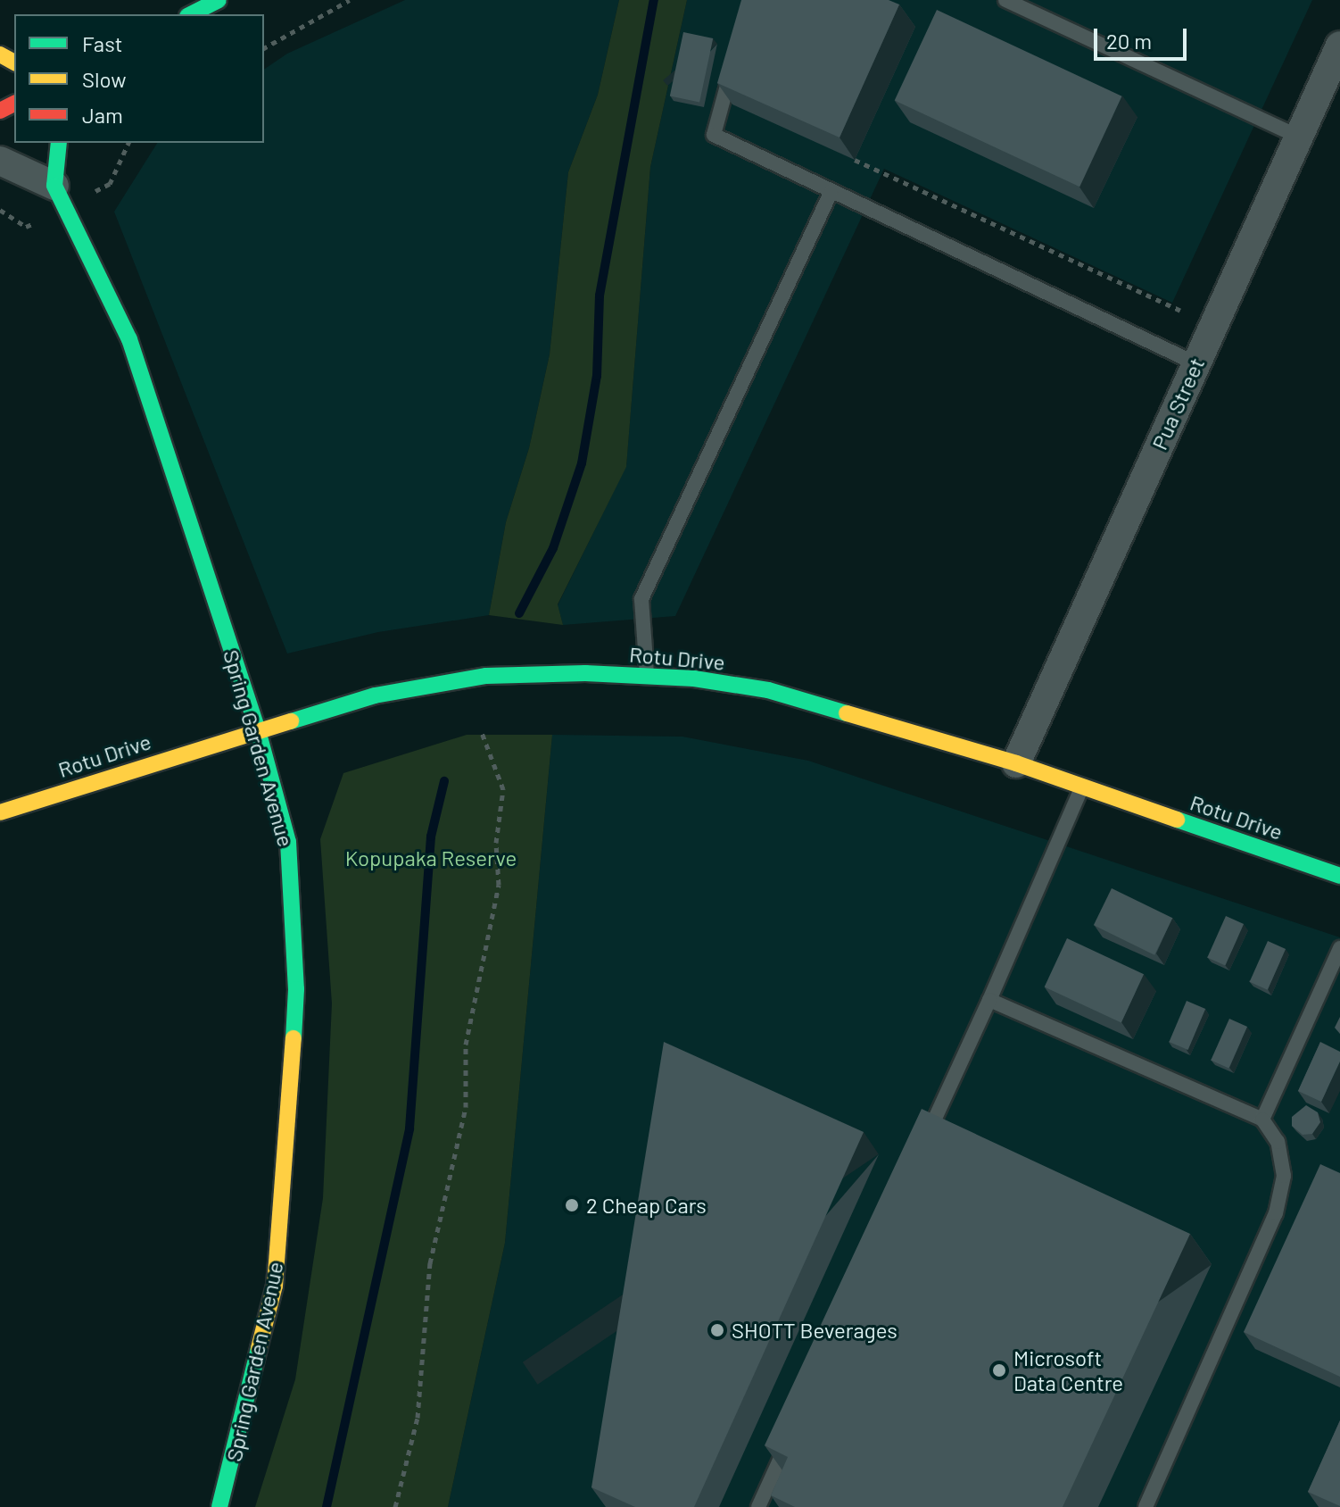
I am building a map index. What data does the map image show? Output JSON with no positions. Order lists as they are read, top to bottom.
{
  "streets": {
    "street": ["Pua Street", "Rotu Drive", "Spring Garden Avenue"]
  },
  "crossings": [
    ["Pua Street", "Rotu Drive"],
    ["Rotu Drive", "Spring Garden Avenue"]
  ],
  "parks": ["Kopupaka Reserve"],
  "places": ["2 Cheap Cars", "SHOTT Beverages", "Microsoft Data Centre"],
  "legend": ["Fast", "Slow", "Jam"],
  "scale_bar": "20 m"
}
